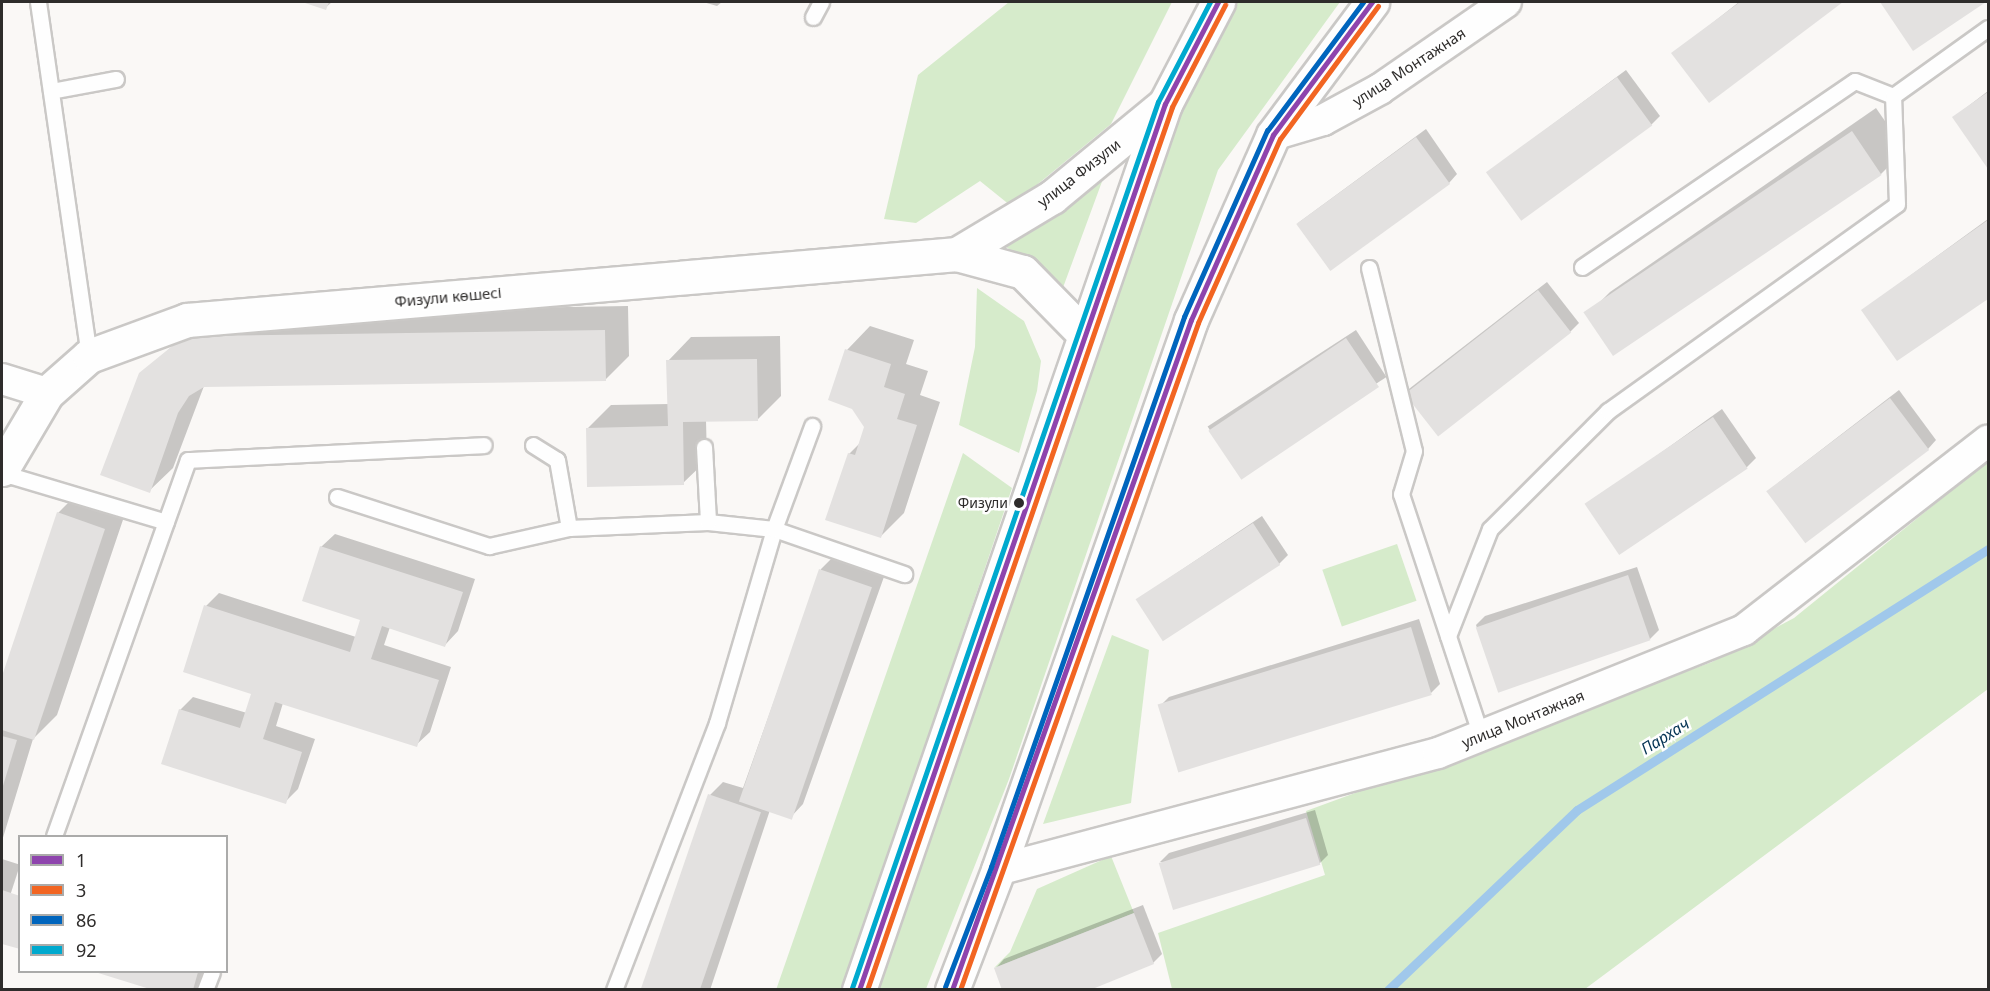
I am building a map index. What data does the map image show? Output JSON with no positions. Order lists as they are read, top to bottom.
{
  "streets": {
    "main road": ["улица Физули", "Физули көшесі"],
    "street": ["улица Монтажная"]
  },
  "crossings": [
    ["улица Физули", "Физули көшесі"]
  ],
  "water": ["Пархач"],
  "places": ["Физули"],
  "lines": [
    "transit line 1",
    "transit line 86",
    "transit line 92",
    "transit line 3"
  ],
  "legend": [
    "1",
    "3",
    "86",
    "92"
  ]
}
